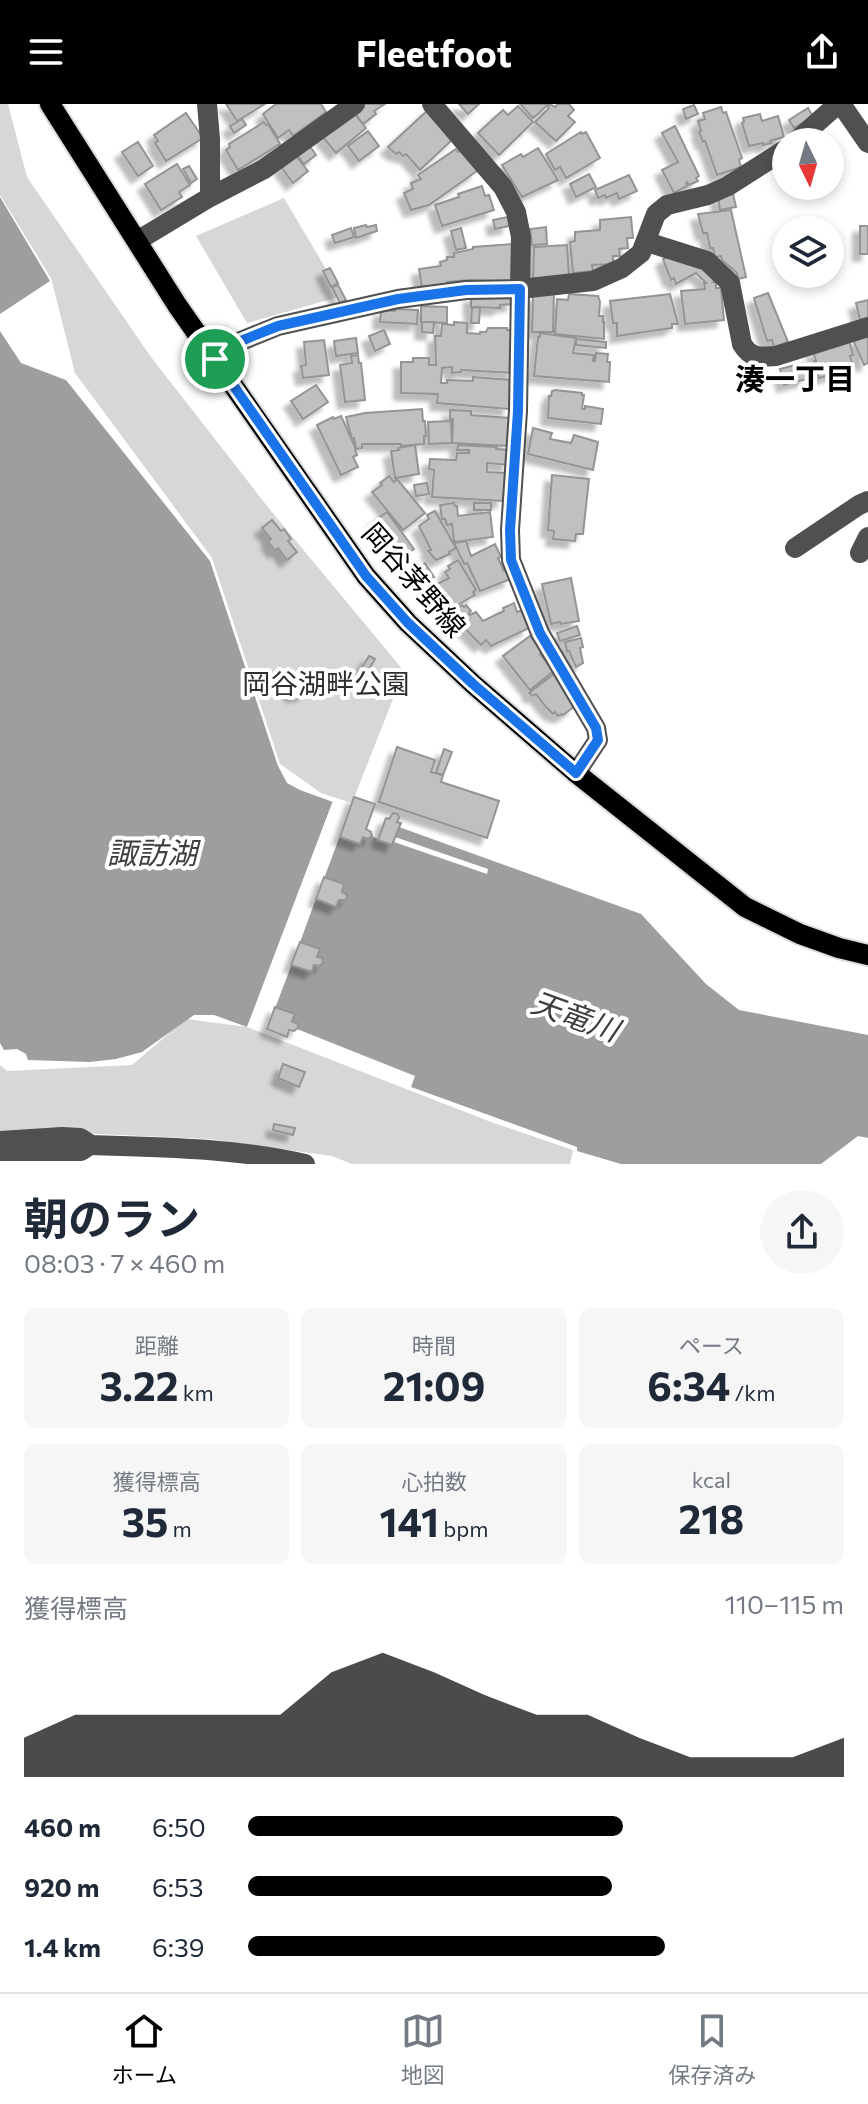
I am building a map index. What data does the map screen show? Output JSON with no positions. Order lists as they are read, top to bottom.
{
  "streets": {
    "main road": ["岡谷茅野線"]
  },
  "districts": ["湊一丁目"],
  "water": ["諏訪湖", "天竜川"],
  "parks": ["岡谷湖畔公園"],
  "north": "bottom",
  "page": {
    "header": "Fleetfoot",
    "heading": ["朝のラン", "08:03 · 7 × 460 m"],
    "stats": [
      ["距離", "3.22 km"],
      ["時間", "21:09"],
      ["ペース", "6:34 /km"],
      ["獲得標高", "35 m"],
      ["心拍数", "141 bpm"],
      ["kcal", "218"]
    ],
    "chart": ["獲得標高", "110–115 m"],
    "list": [
      {
        "name": "460 m",
        "note": "6:50"
      },
      {
        "name": "920 m",
        "note": "6:53"
      },
      {
        "name": "1.4 km",
        "note": "6:39"
      }
    ],
    "tabs": ["ホーム", "地図", "保存済み"]
  }
}
